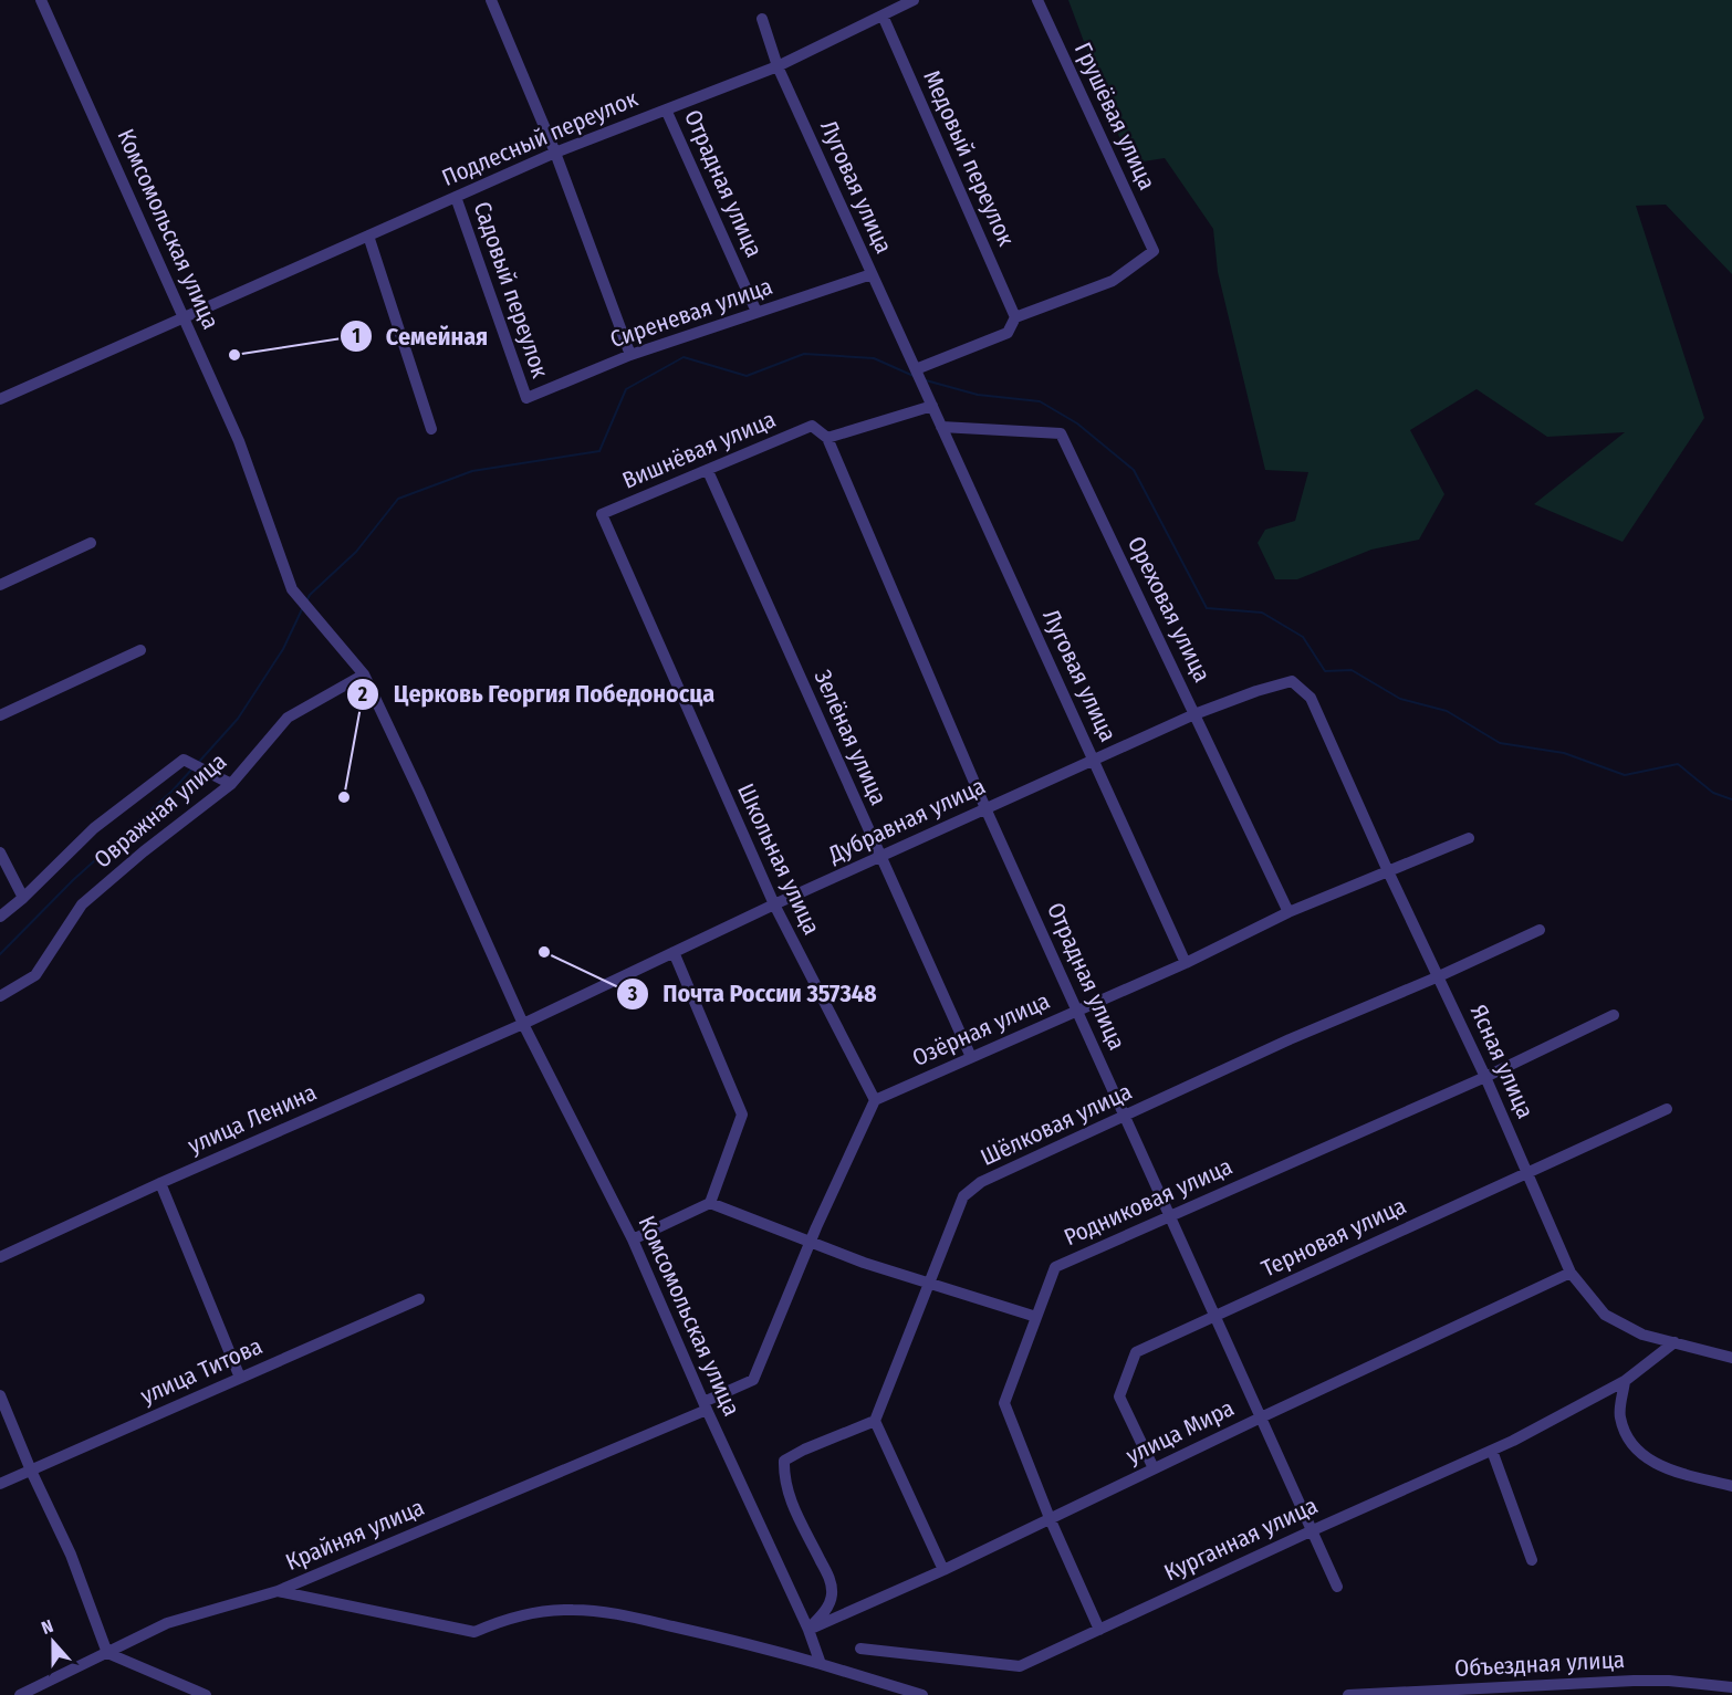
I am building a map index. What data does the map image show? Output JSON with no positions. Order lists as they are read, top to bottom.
{
  "streets": {
    "street": [
      "Грушёвая улица",
      "Подлесный переулок",
      "Медовый переулок",
      "Отрадная улица",
      "Луговая улица",
      "Комсомольская улица",
      "Садовый переулок",
      "Сиреневая улица",
      "Вишнёвая улица",
      "Ореховая улица",
      "Зелёная улица",
      "Овражная улица",
      "Дубравная улица",
      "Школьная улица",
      "Озёрная улица",
      "Ясная улица",
      "улица Ленина",
      "Шёлковая улица",
      "Родниковая улица",
      "Терновая улица",
      "улица Титова",
      "улица Мира",
      "Крайняя улица",
      "Курганная улица",
      "Объездная улица"
    ]
  },
  "crossings": [
    ["Грушёвая улица", "Медовый переулок"],
    ["Подлесный переулок", "Медовый переулок"],
    ["Подлесный переулок", "Отрадная улица"],
    ["Подлесный переулок", "Луговая улица"],
    ["Подлесный переулок", "Комсомольская улица"],
    ["Подлесный переулок", "Садовый переулок"],
    ["Отрадная улица", "Сиреневая улица"],
    ["Отрадная улица", "Вишнёвая улица"],
    ["Отрадная улица", "Дубравная улица"],
    ["Отрадная улица", "Озёрная улица"],
    ["Отрадная улица", "Шёлковая улица"],
    ["Отрадная улица", "Родниковая улица"],
    ["Отрадная улица", "Терновая улица"],
    ["Отрадная улица", "улица Мира"],
    ["Отрадная улица", "Курганная улица"],
    ["Луговая улица", "Сиреневая улица"],
    ["Луговая улица", "Ореховая улица"],
    ["Луговая улица", "Дубравная улица"],
    ["Луговая улица", "Озёрная улица"],
    ["Комсомольская улица", "Овражная улица"],
    ["Комсомольская улица", "Дубравная улица"],
    ["Комсомольская улица", "улица Ленина"],
    ["Комсомольская улица", "улица Мира"],
    ["Комсомольская улица", "Крайняя улица"],
    ["Садовый переулок", "Сиреневая улица"],
    ["Вишнёвая улица", "Зелёная улица"],
    ["Вишнёвая улица", "Школьная улица"],
    ["Ореховая улица", "Дубравная улица"],
    ["Ореховая улица", "Озёрная улица"],
    ["Зелёная улица", "Дубравная улица"],
    ["Зелёная улица", "Озёрная улица"],
    ["Дубравная улица", "Школьная улица"],
    ["Дубравная улица", "Ясная улица"],
    ["Дубравная улица", "улица Ленина"],
    ["Школьная улица", "Озёрная улица"],
    ["Озёрная улица", "Ясная улица"],
    ["Ясная улица", "Шёлковая улица"],
    ["Ясная улица", "Родниковая улица"],
    ["Ясная улица", "Терновая улица"],
    ["Ясная улица", "улица Мира"],
    ["Ясная улица", "Курганная улица"],
    ["Родниковая улица", "улица Мира"],
    ["Родниковая улица", "Курганная улица"],
    ["Терновая улица", "улица Мира"]
  ],
  "places": ["Семейная", "Церковь Георгия Победоносца", "Почта России 357348"],
  "north": "top"
}
